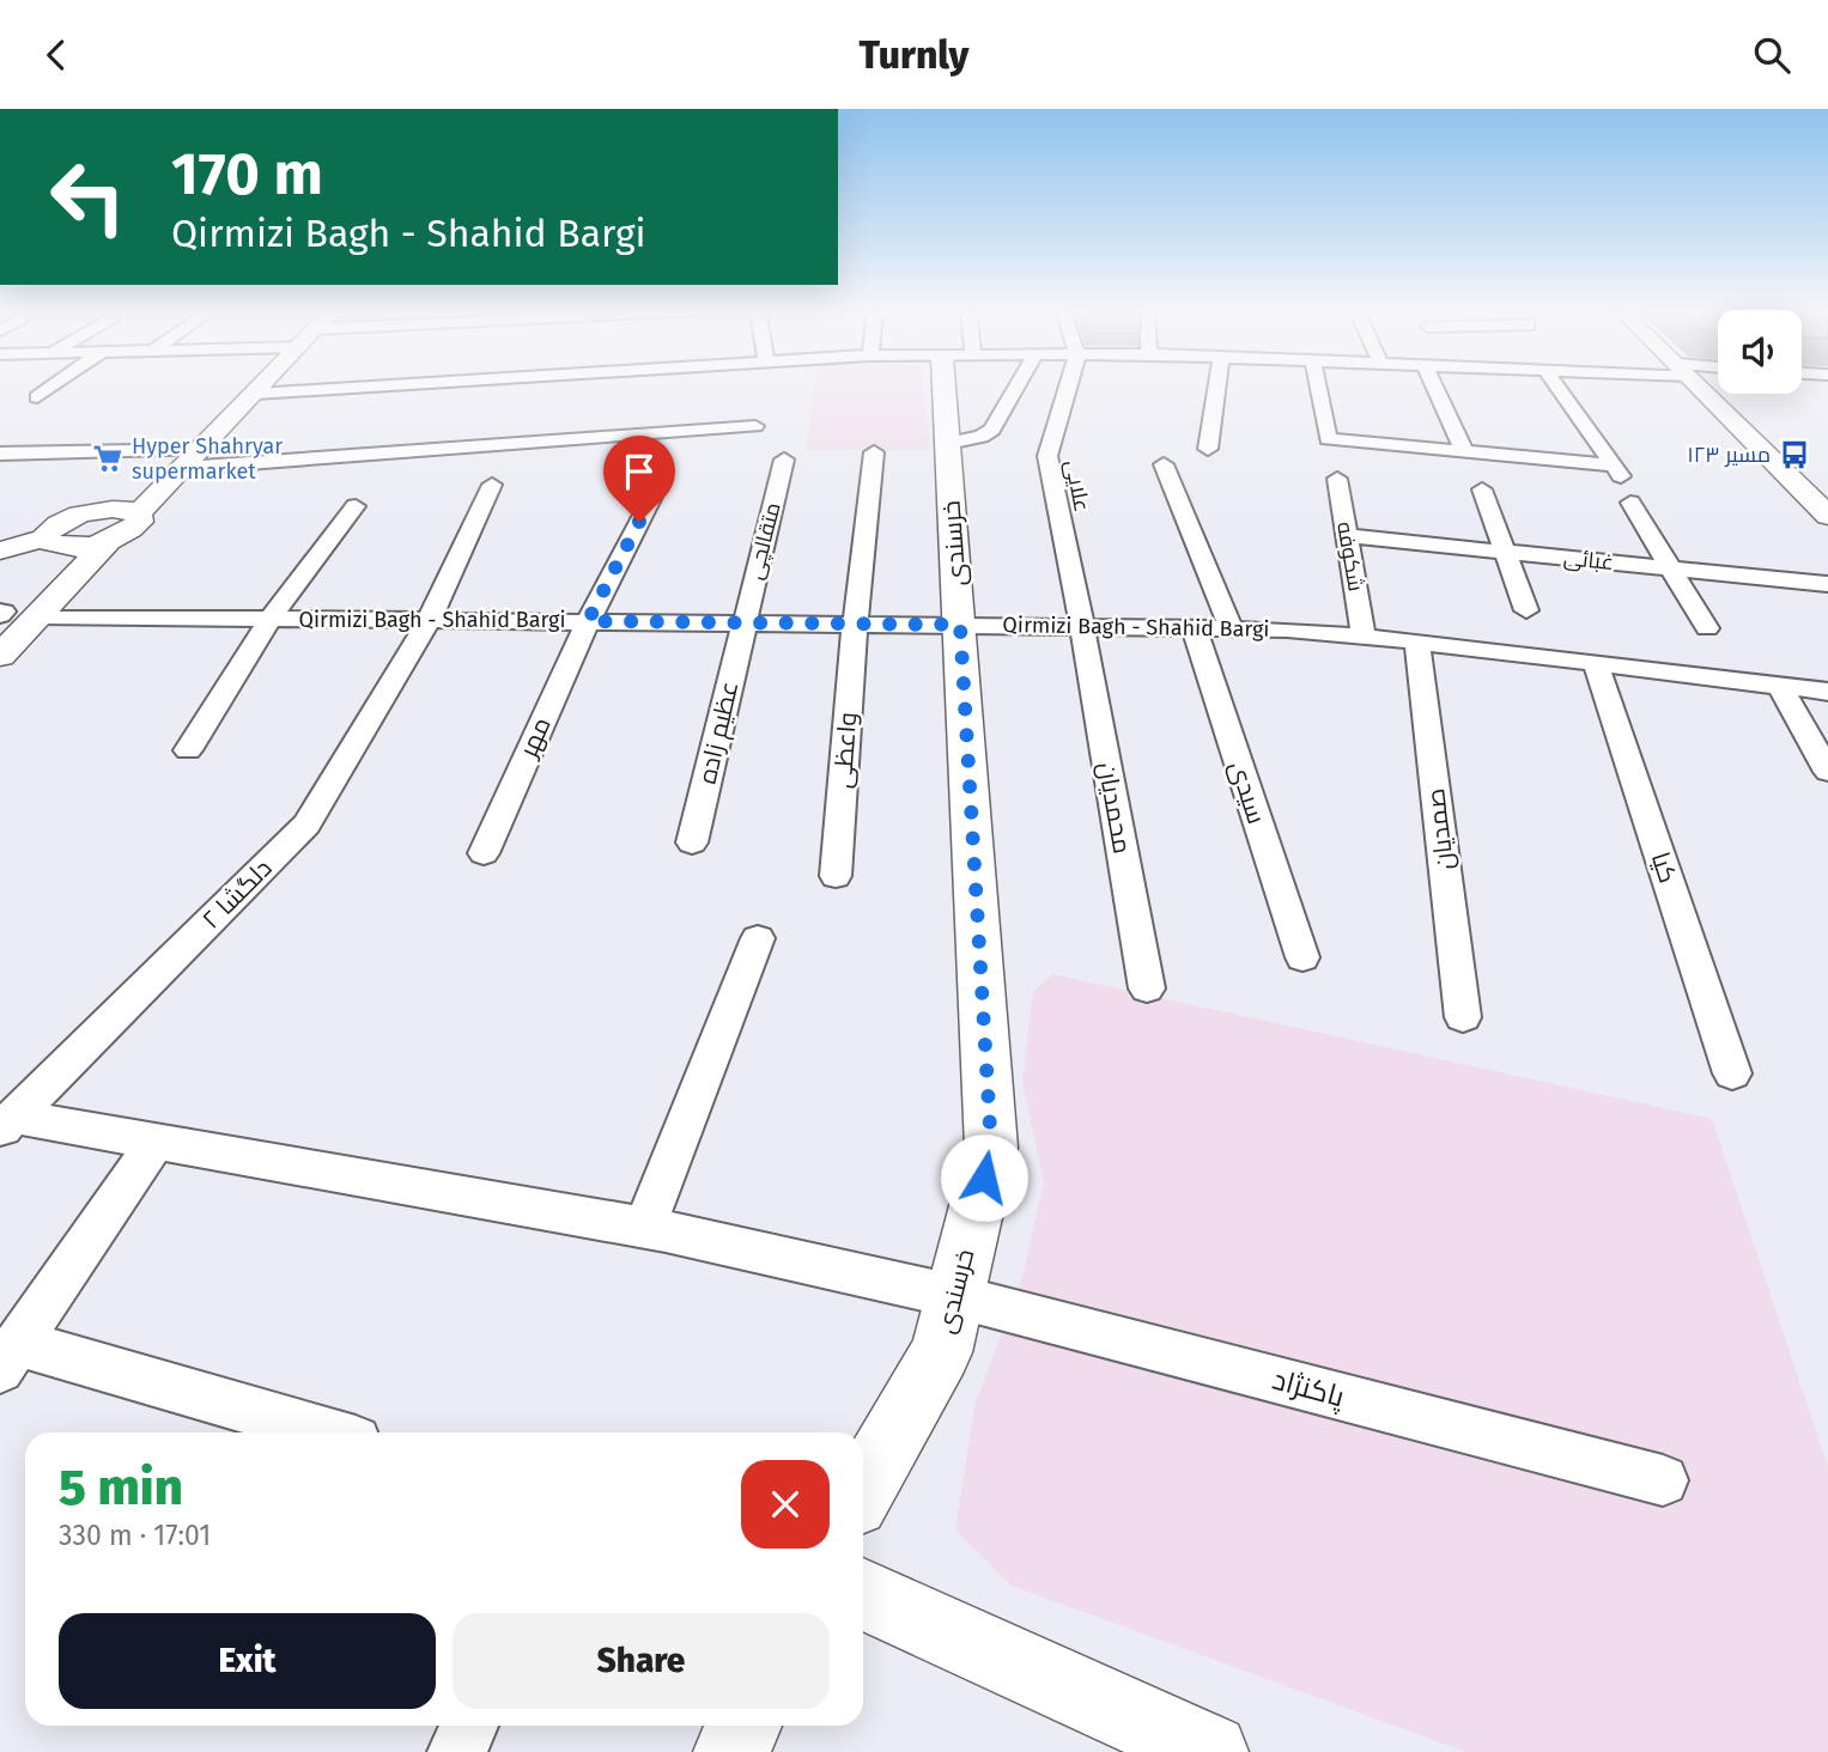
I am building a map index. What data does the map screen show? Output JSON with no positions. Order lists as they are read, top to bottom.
{
  "streets": {
    "main road": ["خرسندی"],
    "street": [
      "علایی",
      "متقالچی",
      "شکوفه",
      "غبائی",
      "Qirmizi Bagh - Shahid Bargi",
      "عظیم زاده",
      "مهر",
      "واعظی",
      "سیدی",
      "محمدیان",
      "صمدیان",
      "کیا",
      "دلگشا ۲",
      "پاکنژاد"
    ]
  },
  "crossings": [
    ["علایی", "Qirmizi Bagh - Shahid Bargi"],
    ["علایی", "محمدیان"],
    ["متقالچی", "Qirmizi Bagh - Shahid Bargi"],
    ["متقالچی", "عظیم زاده"],
    ["خرسندی", "Qirmizi Bagh - Shahid Bargi"],
    ["خرسندی", "پاکنژاد"],
    ["شکوفه", "غبائی"],
    ["شکوفه", "Qirmizi Bagh - Shahid Bargi"],
    ["Qirmizi Bagh - Shahid Bargi", "عظیم زاده"],
    ["Qirmizi Bagh - Shahid Bargi", "مهر"],
    ["Qirmizi Bagh - Shahid Bargi", "واعظی"],
    ["Qirmizi Bagh - Shahid Bargi", "سیدی"],
    ["Qirmizi Bagh - Shahid Bargi", "محمدیان"],
    ["Qirmizi Bagh - Shahid Bargi", "صمدیان"],
    ["Qirmizi Bagh - Shahid Bargi", "کیا"],
    ["Qirmizi Bagh - Shahid Bargi", "دلگشا ۲"],
    ["دلگشا ۲", "پاکنژاد"]
  ],
  "places": {
    "bus stop": ["مسیر ۱۲۳"],
    "supermarket": ["Hyper Shahryar supermarket"]
  },
  "page": {
    "header": "Turnly",
    "turn": ["170 m", "Qirmizi Bagh - Shahid Bargi"],
    "heading": ["5 min", "330 m · 17:01"],
    "buttons": ["Exit", "Share"]
  }
}
